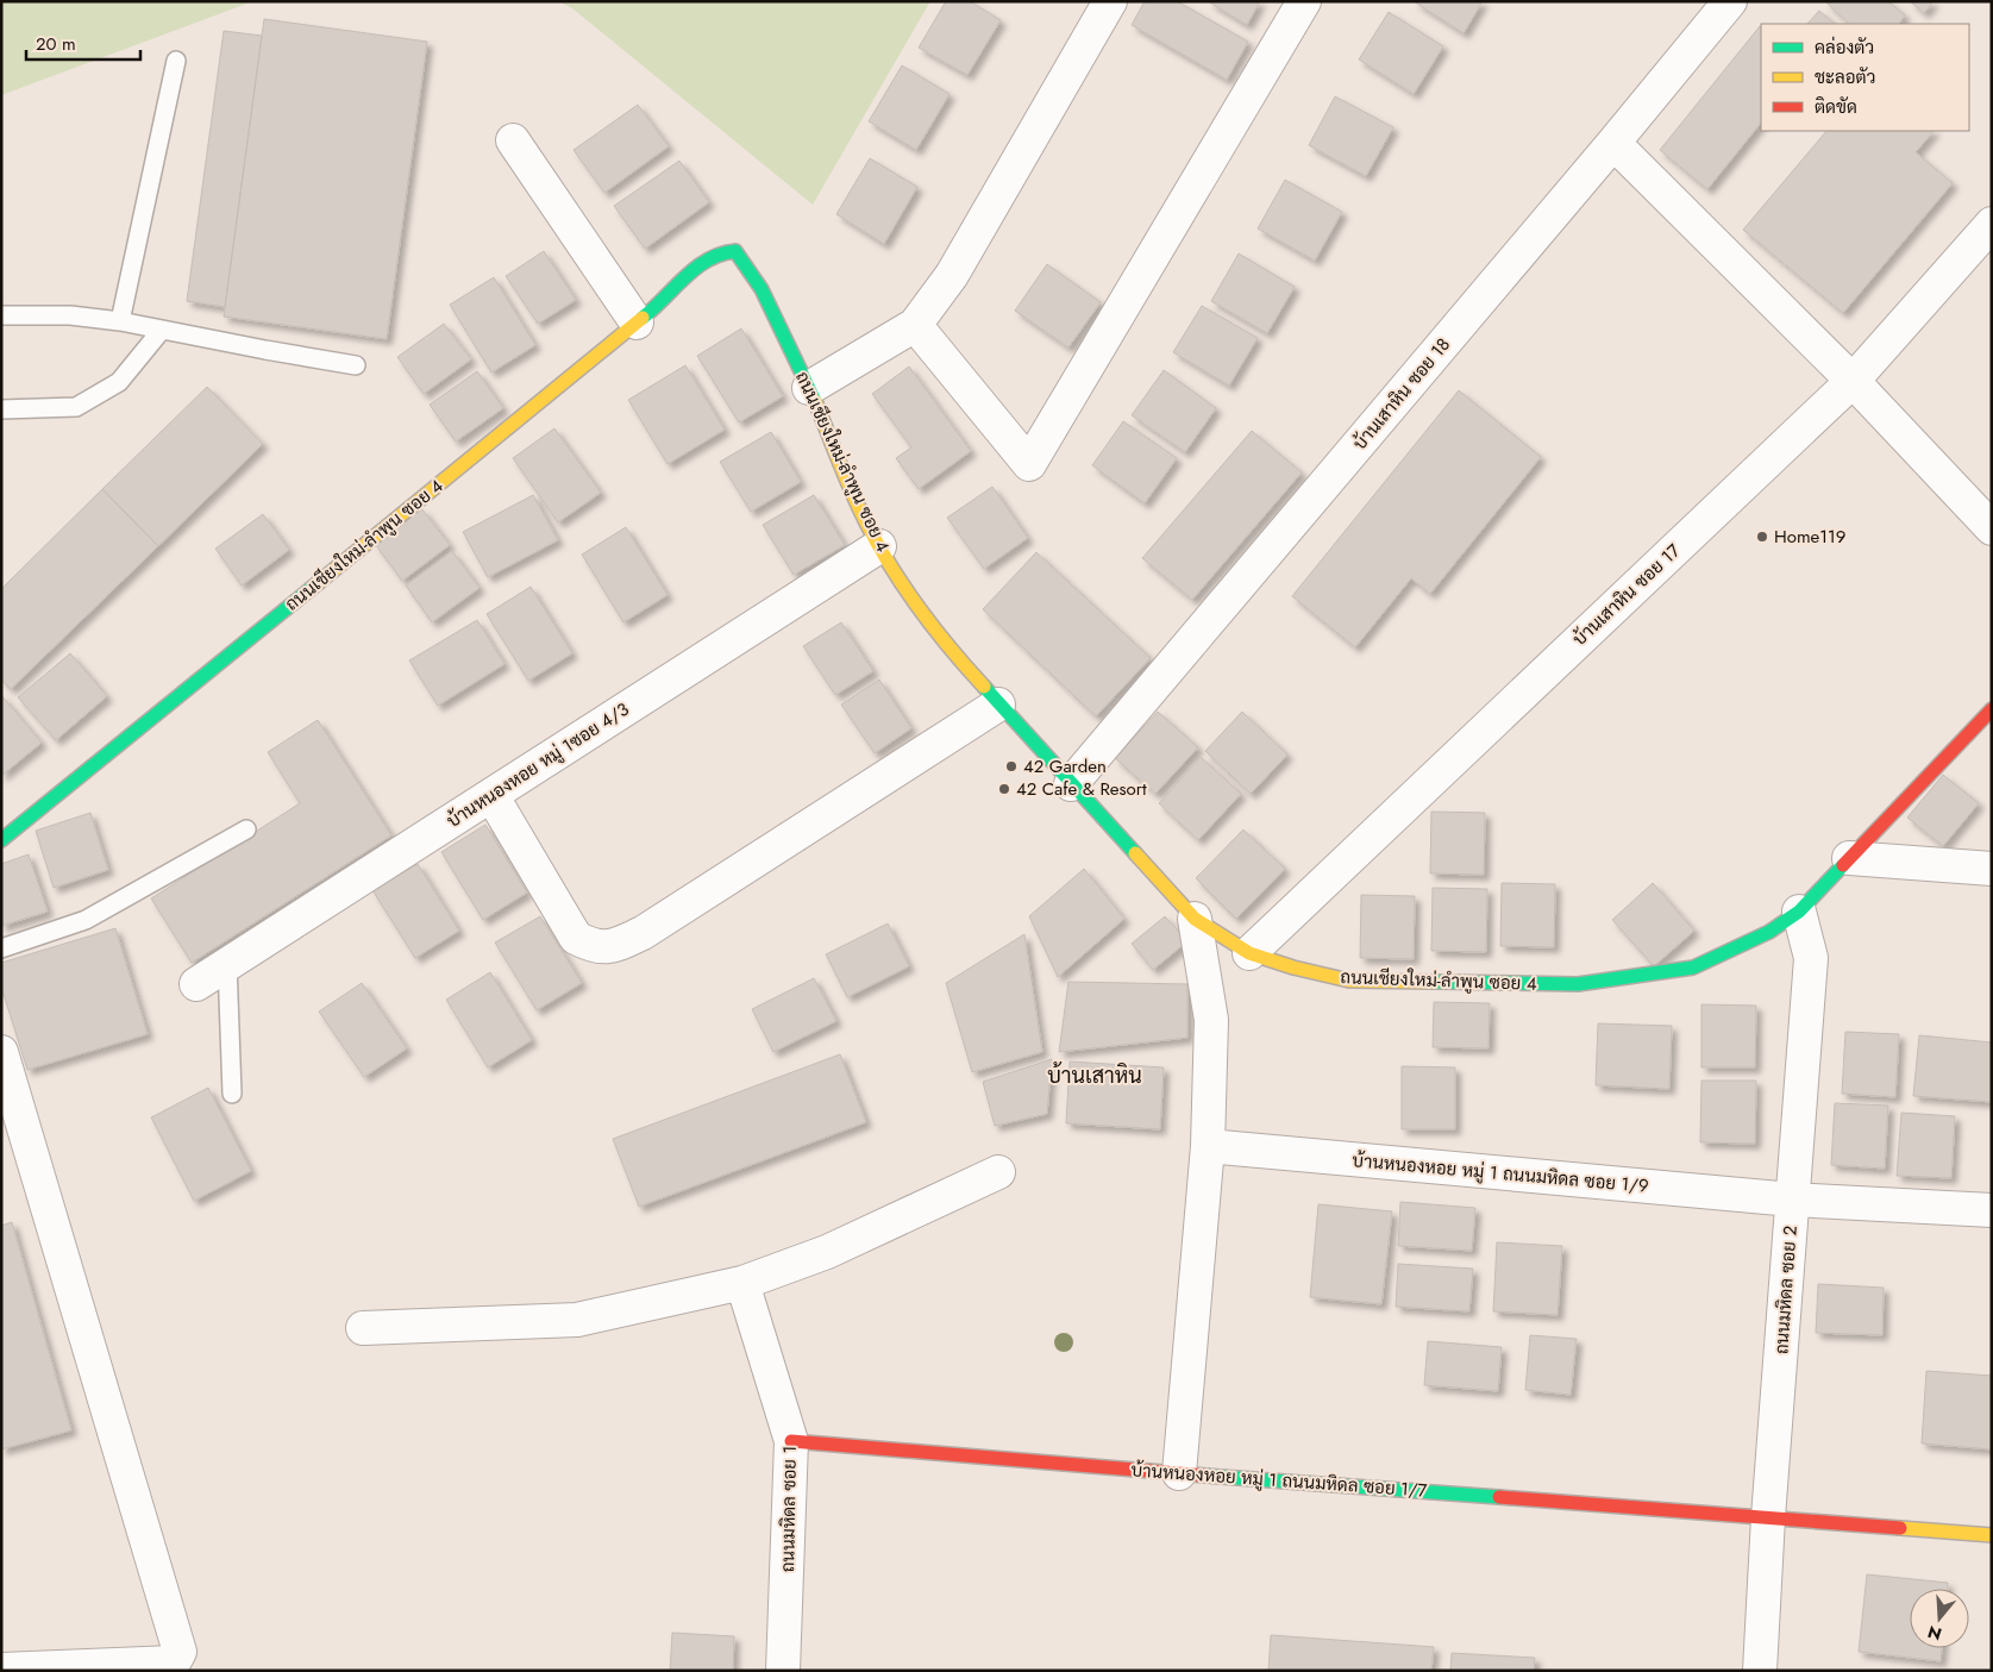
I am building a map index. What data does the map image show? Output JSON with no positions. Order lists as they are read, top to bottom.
{
  "streets": {
    "street": [
      "บ้านเสาหิน ซอย 18",
      "ถนนเชียงใหม่-ลำพูน ซอย 4",
      "บ้านเสาหิน ซอย 17",
      "บ้านหนองหอย หมู่ 1ซอย 4/3",
      "บ้านหนองหอย หมู่ 1 ถนนมหิดล ซอย 1/9",
      "ถนนมหิดล ซอย 2",
      "บ้านหนองหอย หมู่ 1 ถนนมหิดล ซอย 1/7",
      "ถนนมหิดล ซอย 1"
    ]
  },
  "crossings": [
    ["บ้านเสาหิน ซอย 18", "ถนนเชียงใหม่-ลำพูน ซอย 4"],
    ["ถนนเชียงใหม่-ลำพูน ซอย 4", "บ้านเสาหิน ซอย 17"],
    ["ถนนเชียงใหม่-ลำพูน ซอย 4", "บ้านหนองหอย หมู่ 1ซอย 4/3"],
    ["ถนนเชียงใหม่-ลำพูน ซอย 4", "ถนนมหิดล ซอย 2"],
    ["บ้านหนองหอย หมู่ 1 ถนนมหิดล ซอย 1/9", "ถนนมหิดล ซอย 2"],
    ["ถนนมหิดล ซอย 2", "บ้านหนองหอย หมู่ 1 ถนนมหิดล ซอย 1/7"],
    ["บ้านหนองหอย หมู่ 1 ถนนมหิดล ซอย 1/7", "ถนนมหิดล ซอย 1"]
  ],
  "districts": ["บ้านเสาหิน"],
  "places": ["Home119", "42 Garden", "42 Cafe & Resort"],
  "legend": ["คล่องตัว", "ชะลอตัว", "ติดขัด"],
  "scale_bar": "20 m",
  "north": "bottom"
}
